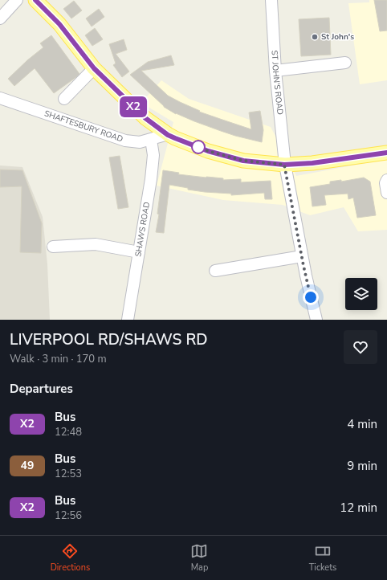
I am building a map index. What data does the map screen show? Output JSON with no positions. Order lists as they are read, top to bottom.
{
  "streets": {
    "street": ["ST JOHN'S ROAD", "SHAFTESBURY ROAD", "SHAWS ROAD"]
  },
  "crossings": [
    ["SHAFTESBURY ROAD", "SHAWS ROAD"]
  ],
  "places": ["St John's"],
  "lines": ["bus line X2"],
  "page": {
    "on_map": "X2",
    "heading": [
      ["LIVERPOOL RD/SHAWS RD", "Walk · 3 min · 170 m"],
      "Departures"
    ],
    "list": [
      {
        "mark": "X2",
        "name": "Bus",
        "note": "12:48",
        "value": "4 min"
      },
      {
        "mark": "49",
        "name": "Bus",
        "note": "12:53",
        "value": "9 min"
      },
      {
        "mark": "X2",
        "name": "Bus",
        "note": "12:56",
        "value": "12 min"
      }
    ],
    "tabs": ["Directions", "Map", "Tickets"]
  }
}
